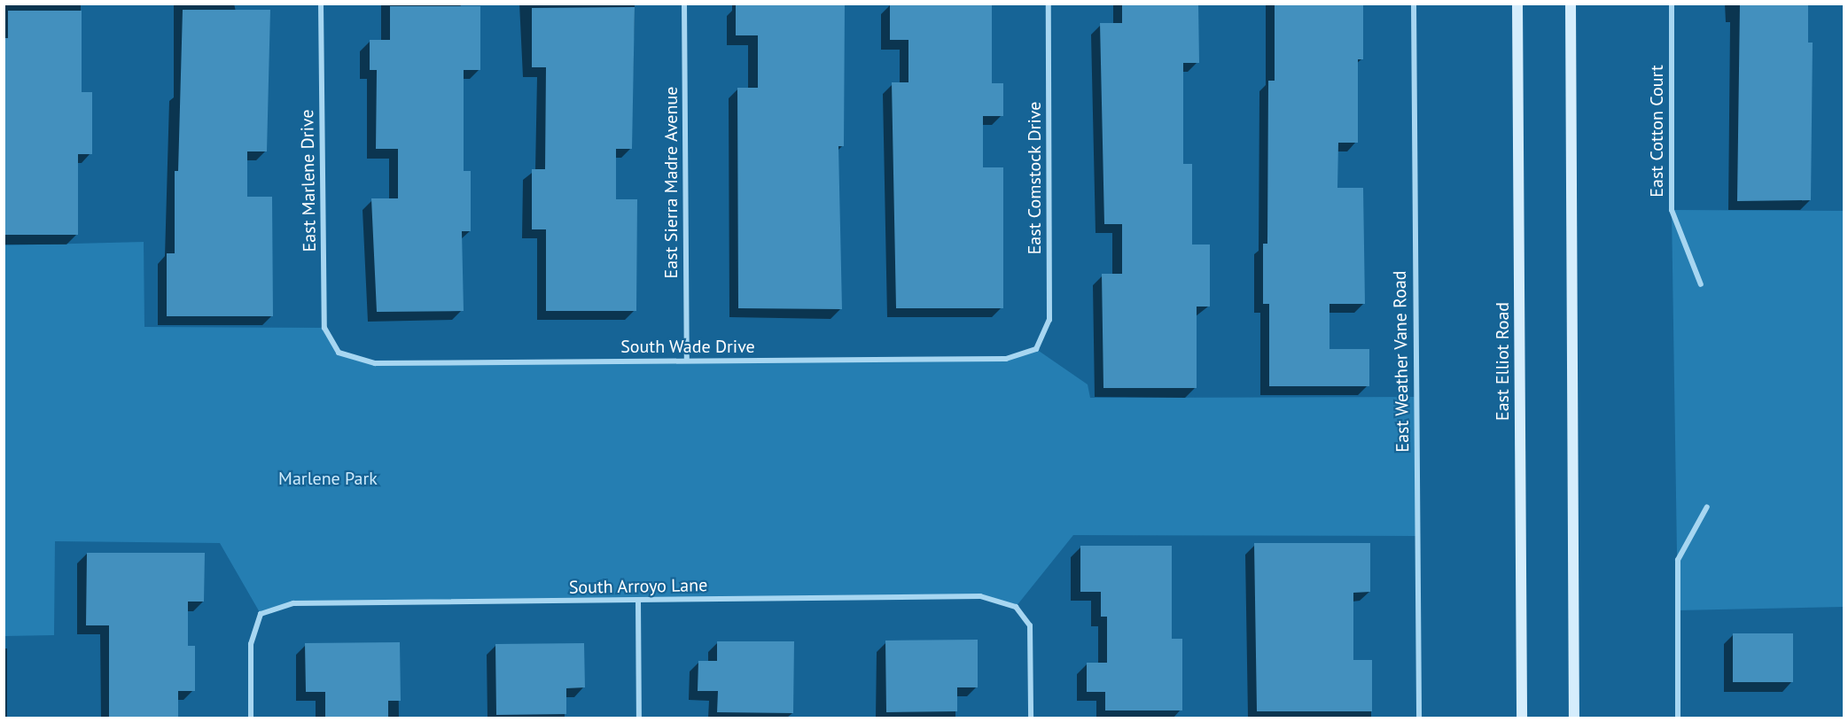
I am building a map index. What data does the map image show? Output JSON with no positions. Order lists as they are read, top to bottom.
{
  "streets": {
    "main road": ["East Elliot Road"],
    "street": [
      "East Cotton Court",
      "East Comstock Drive",
      "East Marlene Drive",
      "East Sierra Madre Avenue",
      "South Wade Drive",
      "East Weather Vane Road",
      "South Arroyo Lane"
    ]
  },
  "crossings": [
    ["East Comstock Drive", "South Wade Drive"],
    ["East Marlene Drive", "South Wade Drive"],
    ["East Sierra Madre Avenue", "South Wade Drive"]
  ],
  "parks": ["Marlene Park"]
}
